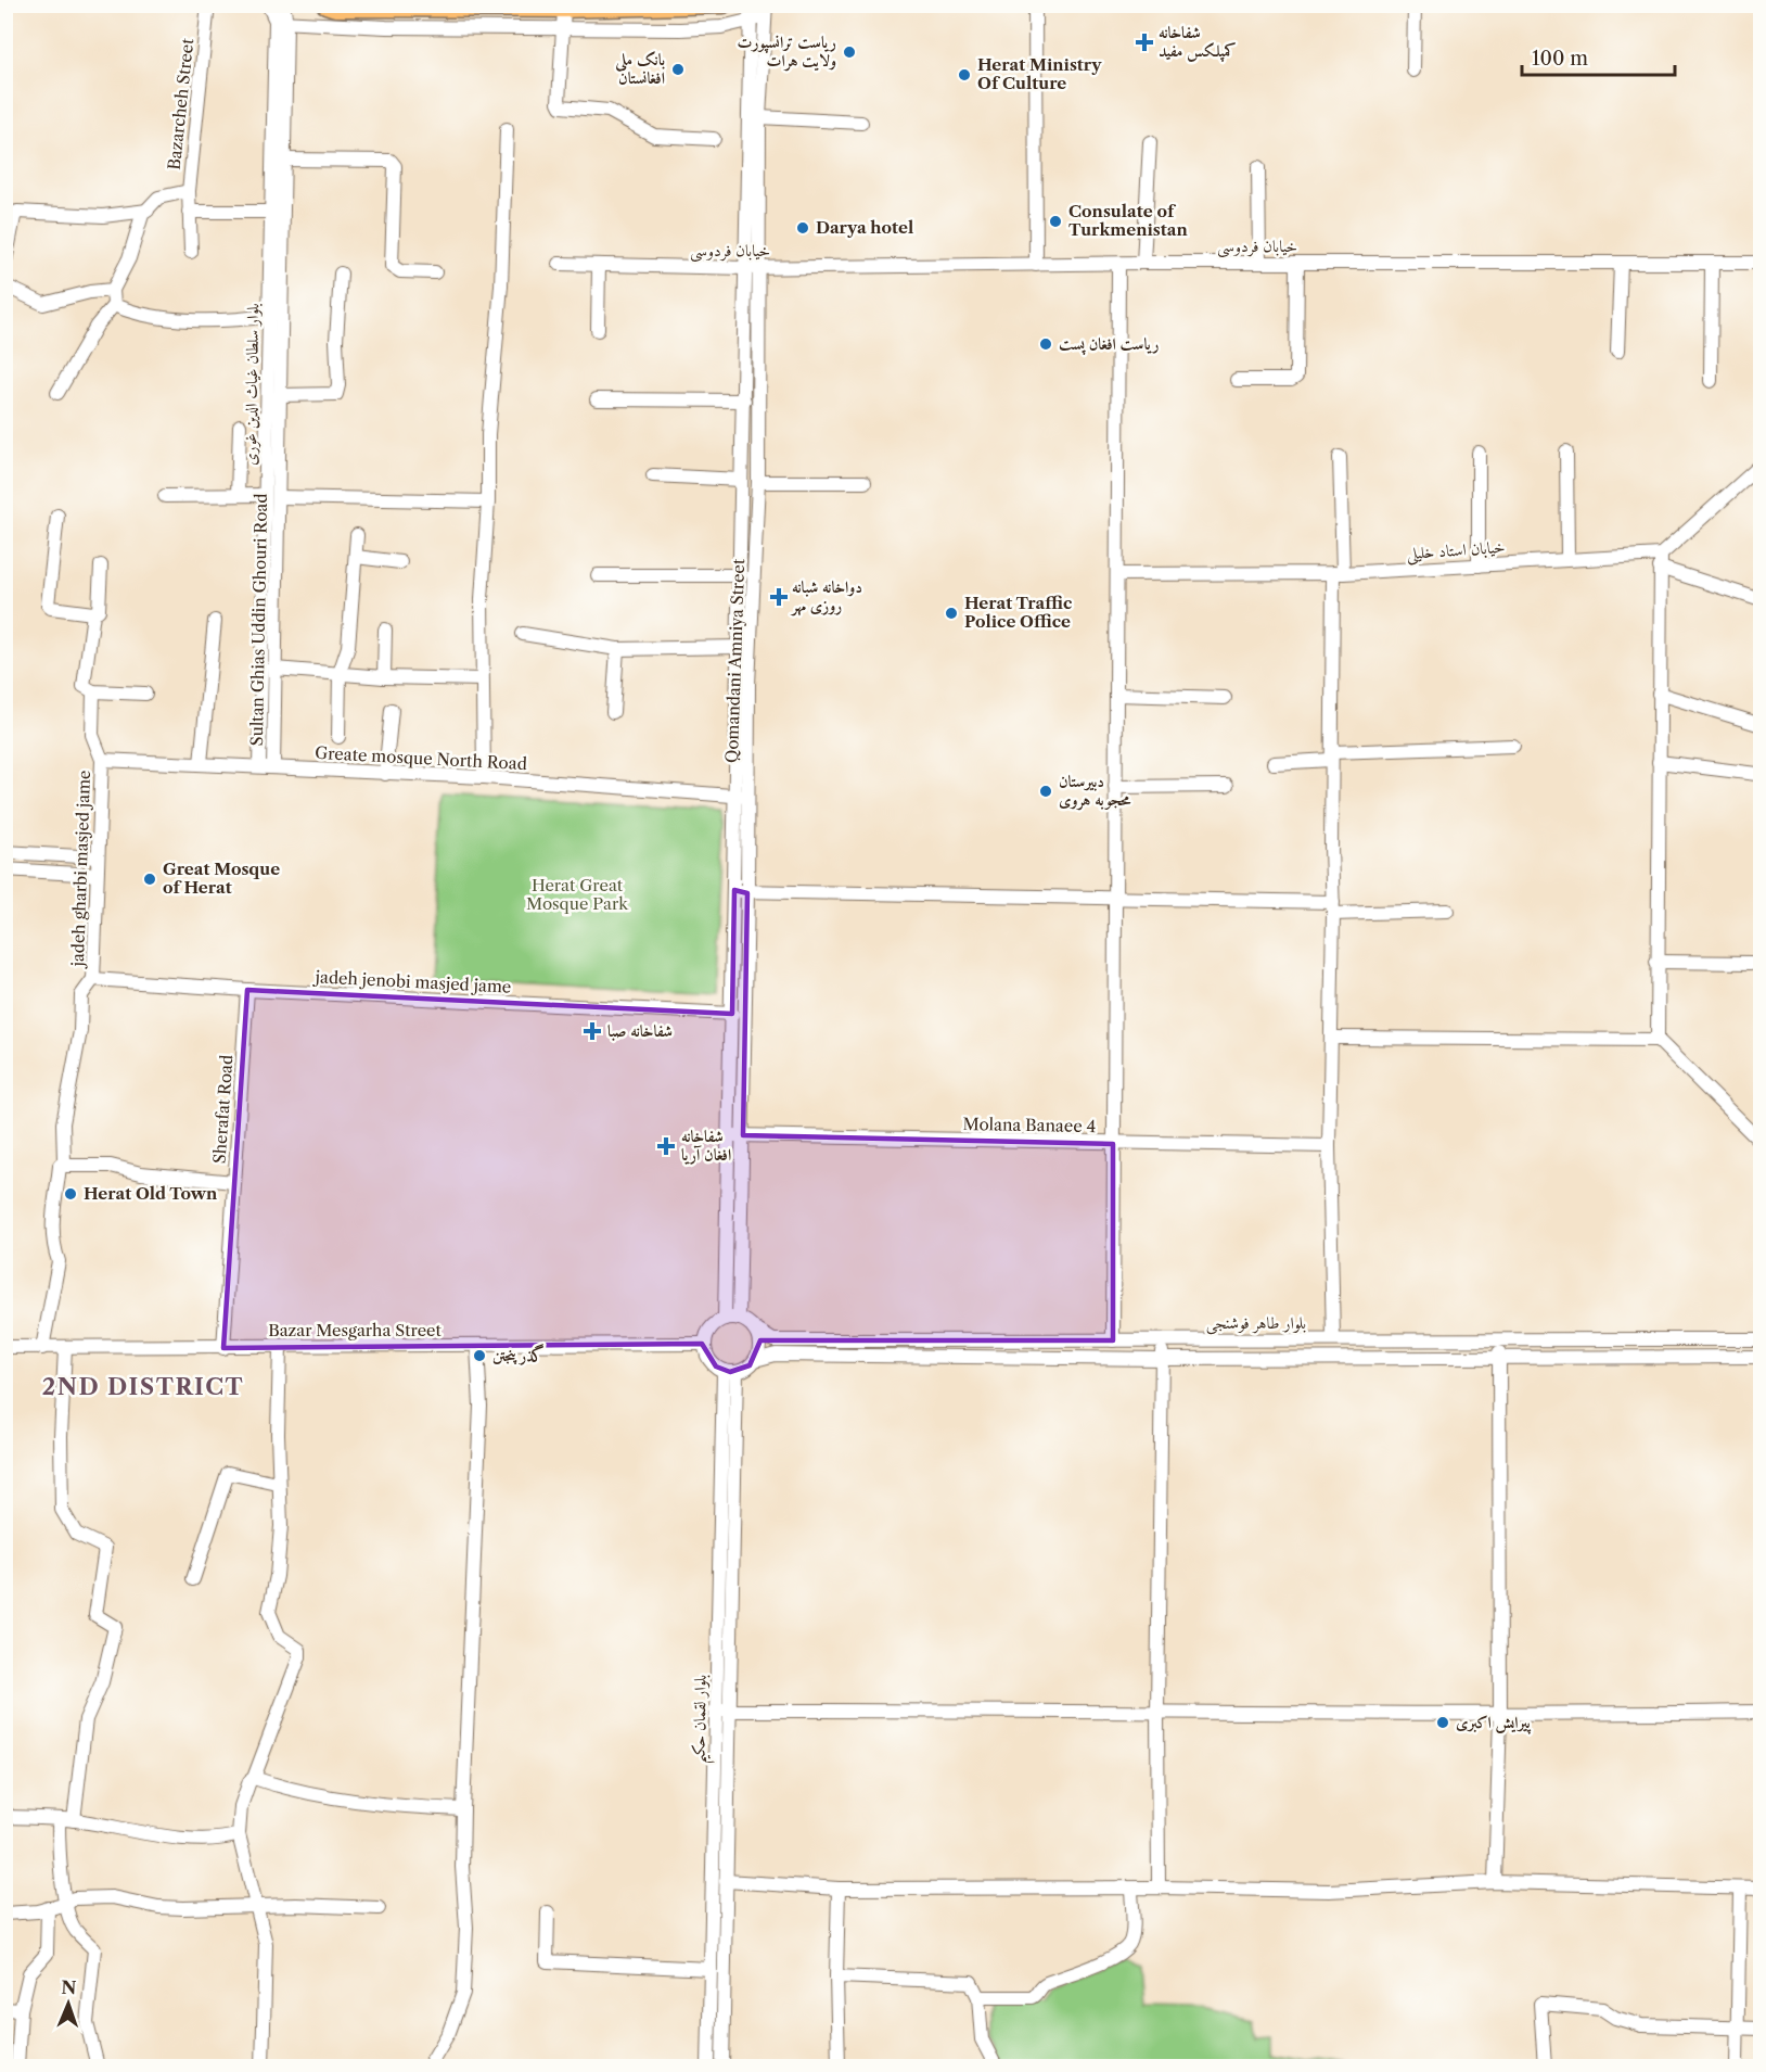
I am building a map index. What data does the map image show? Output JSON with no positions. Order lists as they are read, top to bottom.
{
  "streets": {
    "street": [
      "Bazarcheh Street",
      "خیابان فردوسی",
      "بلوار سلطان غیاث الدین غوری",
      "خیابان استاد خلیلی",
      "Sultan Ghias Uddin Ghouri Road",
      "Qomandani Amniya Street",
      "Greate mosque North Road",
      "jadeh gharbi masjed jame",
      "jadeh jenobi masjed jame",
      "Sherafat Road",
      "Molana Banaee 4",
      "بلوار طاهر فوشنجی",
      "Bazar Mesgarha Street",
      "بلوار لقمان حکیم"
    ]
  },
  "crossings": [
    ["خیابان فردوسی", "Qomandani Amniya Street"],
    ["بلوار سلطان غیاث الدین غوری", "Sultan Ghias Uddin Ghouri Road"],
    ["بلوار سلطان غیاث الدین غوری", "Greate mosque North Road"],
    ["Sultan Ghias Uddin Ghouri Road", "Greate mosque North Road"],
    ["Qomandani Amniya Street", "Greate mosque North Road"],
    ["Qomandani Amniya Street", "jadeh jenobi masjed jame"],
    ["Qomandani Amniya Street", "Molana Banaee 4"],
    ["Qomandani Amniya Street", "بلوار طاهر فوشنجی"],
    ["Qomandani Amniya Street", "Bazar Mesgarha Street"],
    ["Qomandani Amniya Street", "بلوار لقمان حکیم"],
    ["Greate mosque North Road", "jadeh gharbi masjed jame"],
    ["jadeh gharbi masjed jame", "jadeh jenobi masjed jame"],
    ["jadeh jenobi masjed jame", "Sherafat Road"],
    ["Sherafat Road", "Bazar Mesgarha Street"],
    ["بلوار طاهر فوشنجی", "Bazar Mesgarha Street"],
    ["بلوار طاهر فوشنجی", "بلوار لقمان حکیم"],
    ["Bazar Mesgarha Street", "بلوار لقمان حکیم"]
  ],
  "districts": ["2ND DISTRICT"],
  "parks": ["Herat Great Mosque Park"],
  "places": {
    "health": [
      "شفاخانه کمپلکس مفید",
      "دواخانه شبانه روزی مهر",
      "شفاخانه صبا",
      "شفاخانه افغان آریا"
    ],
    "other": [
      "ریاست ترانسپورت ولایت هرات",
      "بانک ملی افغانستان",
      "Herat Ministry Of Culture",
      "Consulate of Turkmenistan",
      "Darya hotel",
      "ریاست افغان پست",
      "Herat Traffic Police Office",
      "دبیرستان محجوبه هروی",
      "Great Mosque of Herat",
      "Herat Old Town",
      "گذر پنجتن",
      "پیرایش اکبری"
    ]
  },
  "scale_bar": "100 m",
  "north": "top"
}
